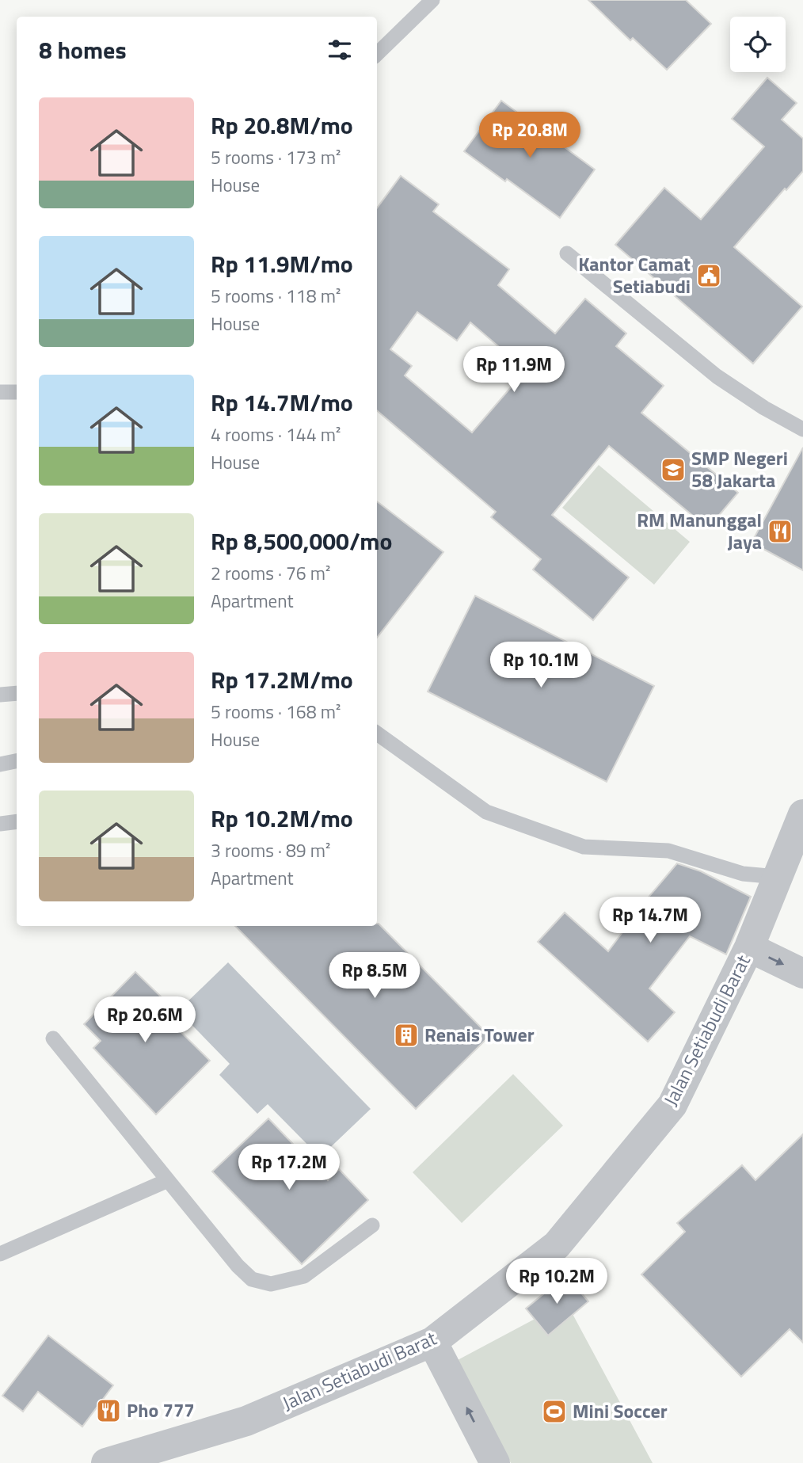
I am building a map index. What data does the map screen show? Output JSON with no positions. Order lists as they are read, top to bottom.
{
  "streets": {
    "street": ["Jalan Setiabudi Barat"]
  },
  "places": {
    "public building": ["Kantor Camat Setiabudi"],
    "school or university": ["SMP Negeri 58 Jakarta"],
    "restaurant": ["RM Manunggal Jaya", "Pho 777"],
    "building": ["Renais Tower"],
    "sports": ["Mini Soccer"]
  },
  "page": {
    "heading": "8 homes",
    "list": [
      {
        "name": "Rp 20.8M/mo",
        "note": "5 rooms · 173 m² · House"
      },
      {
        "name": "Rp 11.9M/mo",
        "note": "5 rooms · 118 m² · House"
      },
      {
        "name": "Rp 14.7M/mo",
        "note": "4 rooms · 144 m² · House"
      },
      {
        "name": "Rp 8,500,000/mo",
        "note": "2 rooms · 76 m² · Apartment"
      },
      {
        "name": "Rp 17.2M/mo",
        "note": "5 rooms · 168 m² · House"
      },
      {
        "name": "Rp 10.2M/mo",
        "note": "3 rooms · 89 m² · Apartment"
      }
    ],
    "price": [
      "Rp 20.8M",
      "Rp 11.9M",
      "Rp 10.1M",
      "Rp 14.7M",
      "Rp 8.5M",
      "Rp 20.6M",
      "Rp 17.2M",
      "Rp 10.2M"
    ]
  }
}
